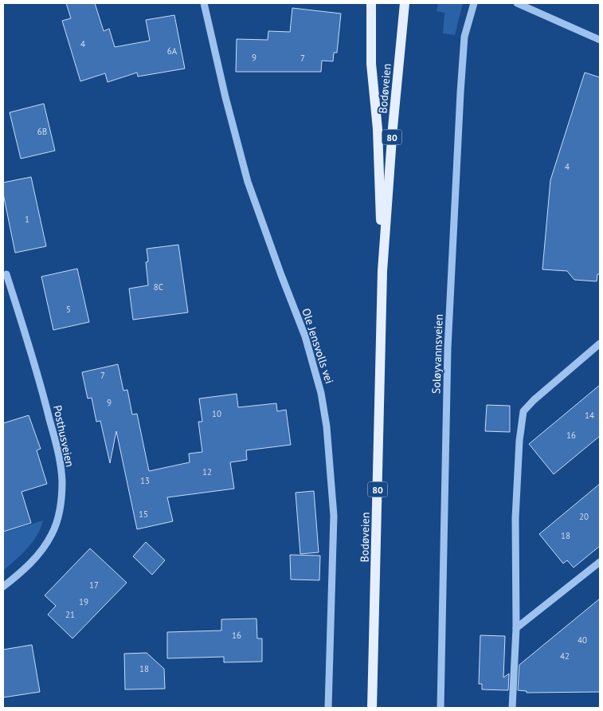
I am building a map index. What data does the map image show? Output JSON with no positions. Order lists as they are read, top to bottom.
{
  "streets": {
    "main road": ["Bodøveien", "80"],
    "street": ["Ole Jensvolls vei", "Soløyvannsveien", "Posthusveien"]
  },
  "house_numbers": [
    "4",
    "6A",
    "9",
    "7",
    "6B",
    "4",
    "1",
    "8C",
    "5",
    "7",
    "9",
    "10",
    "14",
    "16",
    "12",
    "13",
    "15",
    "20",
    "18",
    "17",
    "19",
    "21",
    "16",
    "40",
    "42",
    "18"
  ]
}
